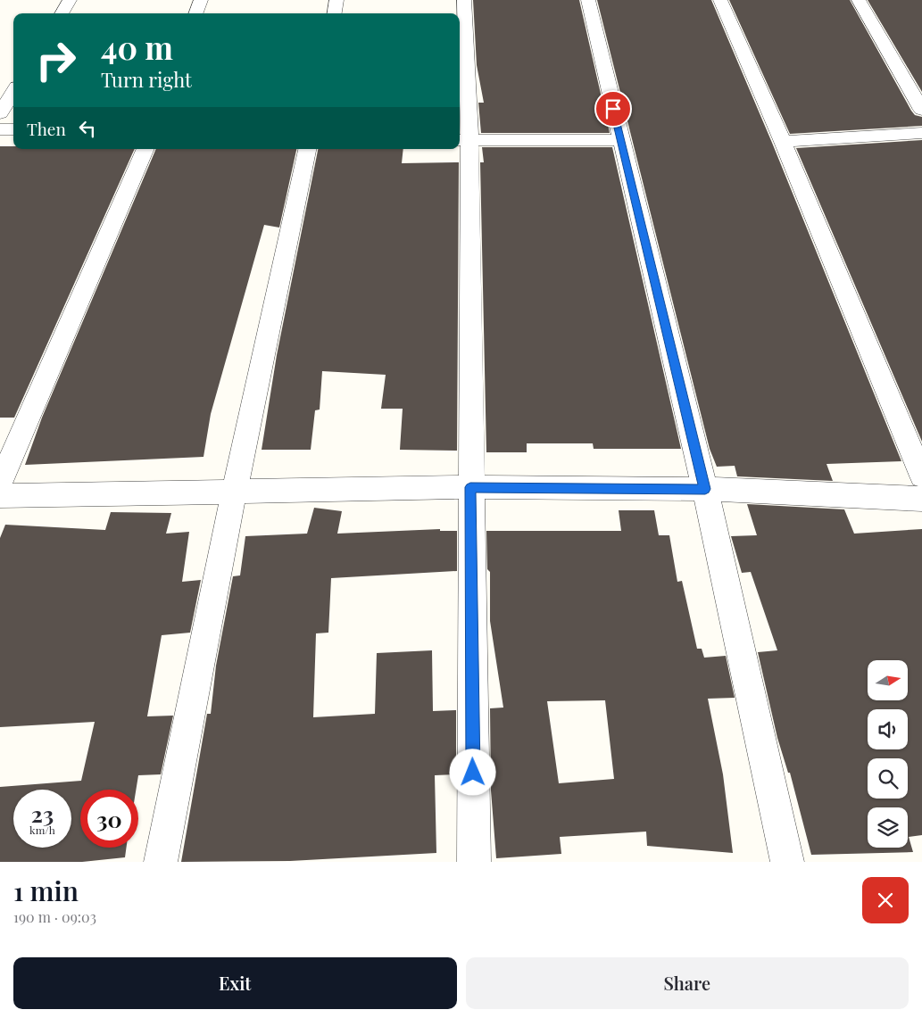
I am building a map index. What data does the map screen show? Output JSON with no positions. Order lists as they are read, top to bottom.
{
  "north": "right",
  "page": {
    "turn": ["40 m", "Turn right"],
    "then": "Then",
    "speed": "23 km/h",
    "limit": "30",
    "heading": ["1 min", "190 m · 09:03"],
    "buttons": ["Exit", "Share"]
  }
}
